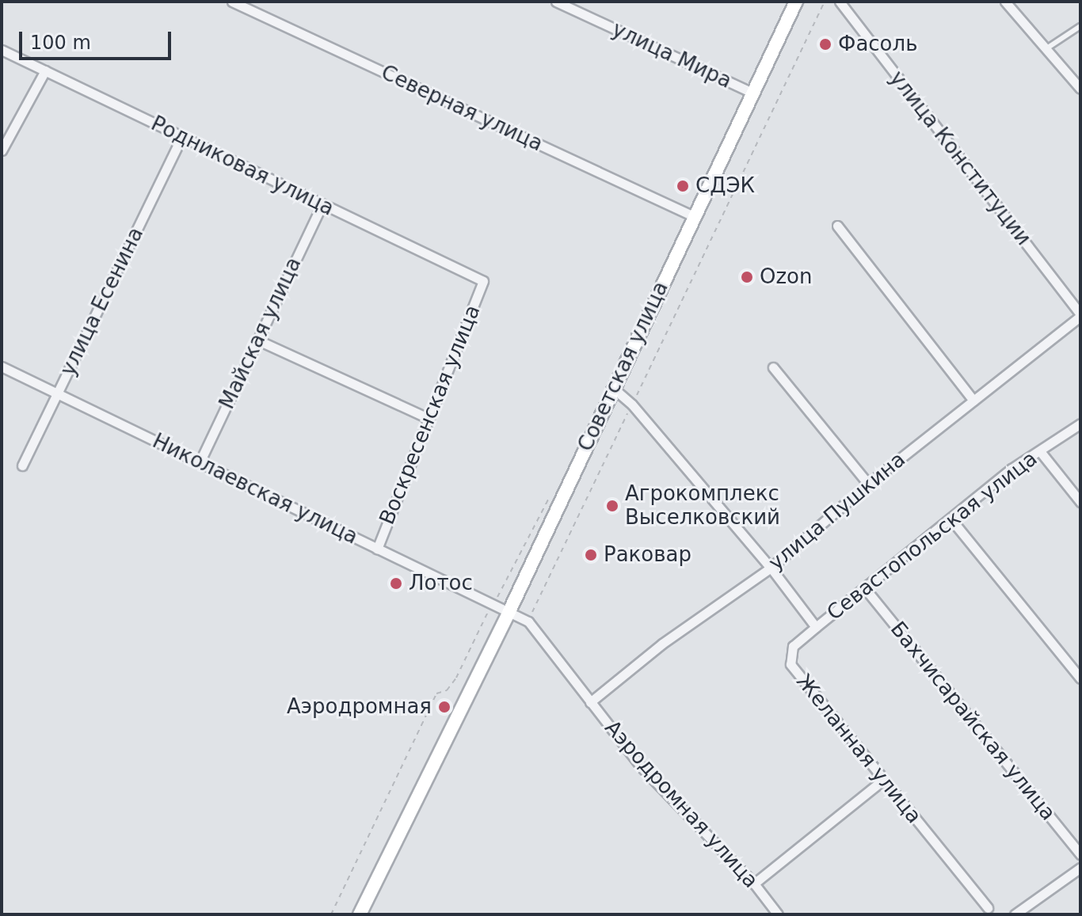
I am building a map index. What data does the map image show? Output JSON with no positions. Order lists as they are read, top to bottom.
{
  "streets": {
    "main road": ["Советская улица"],
    "street": [
      "улица Мира",
      "Северная улица",
      "улица Конституции",
      "Родниковая улица",
      "улица Есенина",
      "Майская улица",
      "Воскресенская улица",
      "Николаевская улица",
      "улица Пушкина",
      "Севастопольская улица",
      "Бахчисарайская улица",
      "Желанная улица",
      "Аэродромная улица"
    ]
  },
  "crossings": [
    ["улица Мира", "Советская улица"],
    ["Северная улица", "Советская улица"],
    ["улица Конституции", "улица Пушкина"],
    ["Родниковая улица", "улица Есенина"],
    ["Родниковая улица", "Майская улица"],
    ["Родниковая улица", "Воскресенская улица"],
    ["улица Есенина", "Николаевская улица"],
    ["Майская улица", "Николаевская улица"],
    ["Советская улица", "Николаевская улица"],
    ["Советская улица", "Аэродромная улица"],
    ["Воскресенская улица", "Николаевская улица"],
    ["Николаевская улица", "Аэродромная улица"],
    ["улица Пушкина", "Аэродромная улица"],
    ["Севастопольская улица", "Бахчисарайская улица"],
    ["Севастопольская улица", "Желанная улица"]
  ],
  "places": [
    "Фасоль",
    "СДЭК",
    "Ozon",
    "Агрокомплекс Выселковский",
    "Раковар",
    "Лотос",
    "Аэродромная"
  ],
  "scale_bar": "100 m"
}
